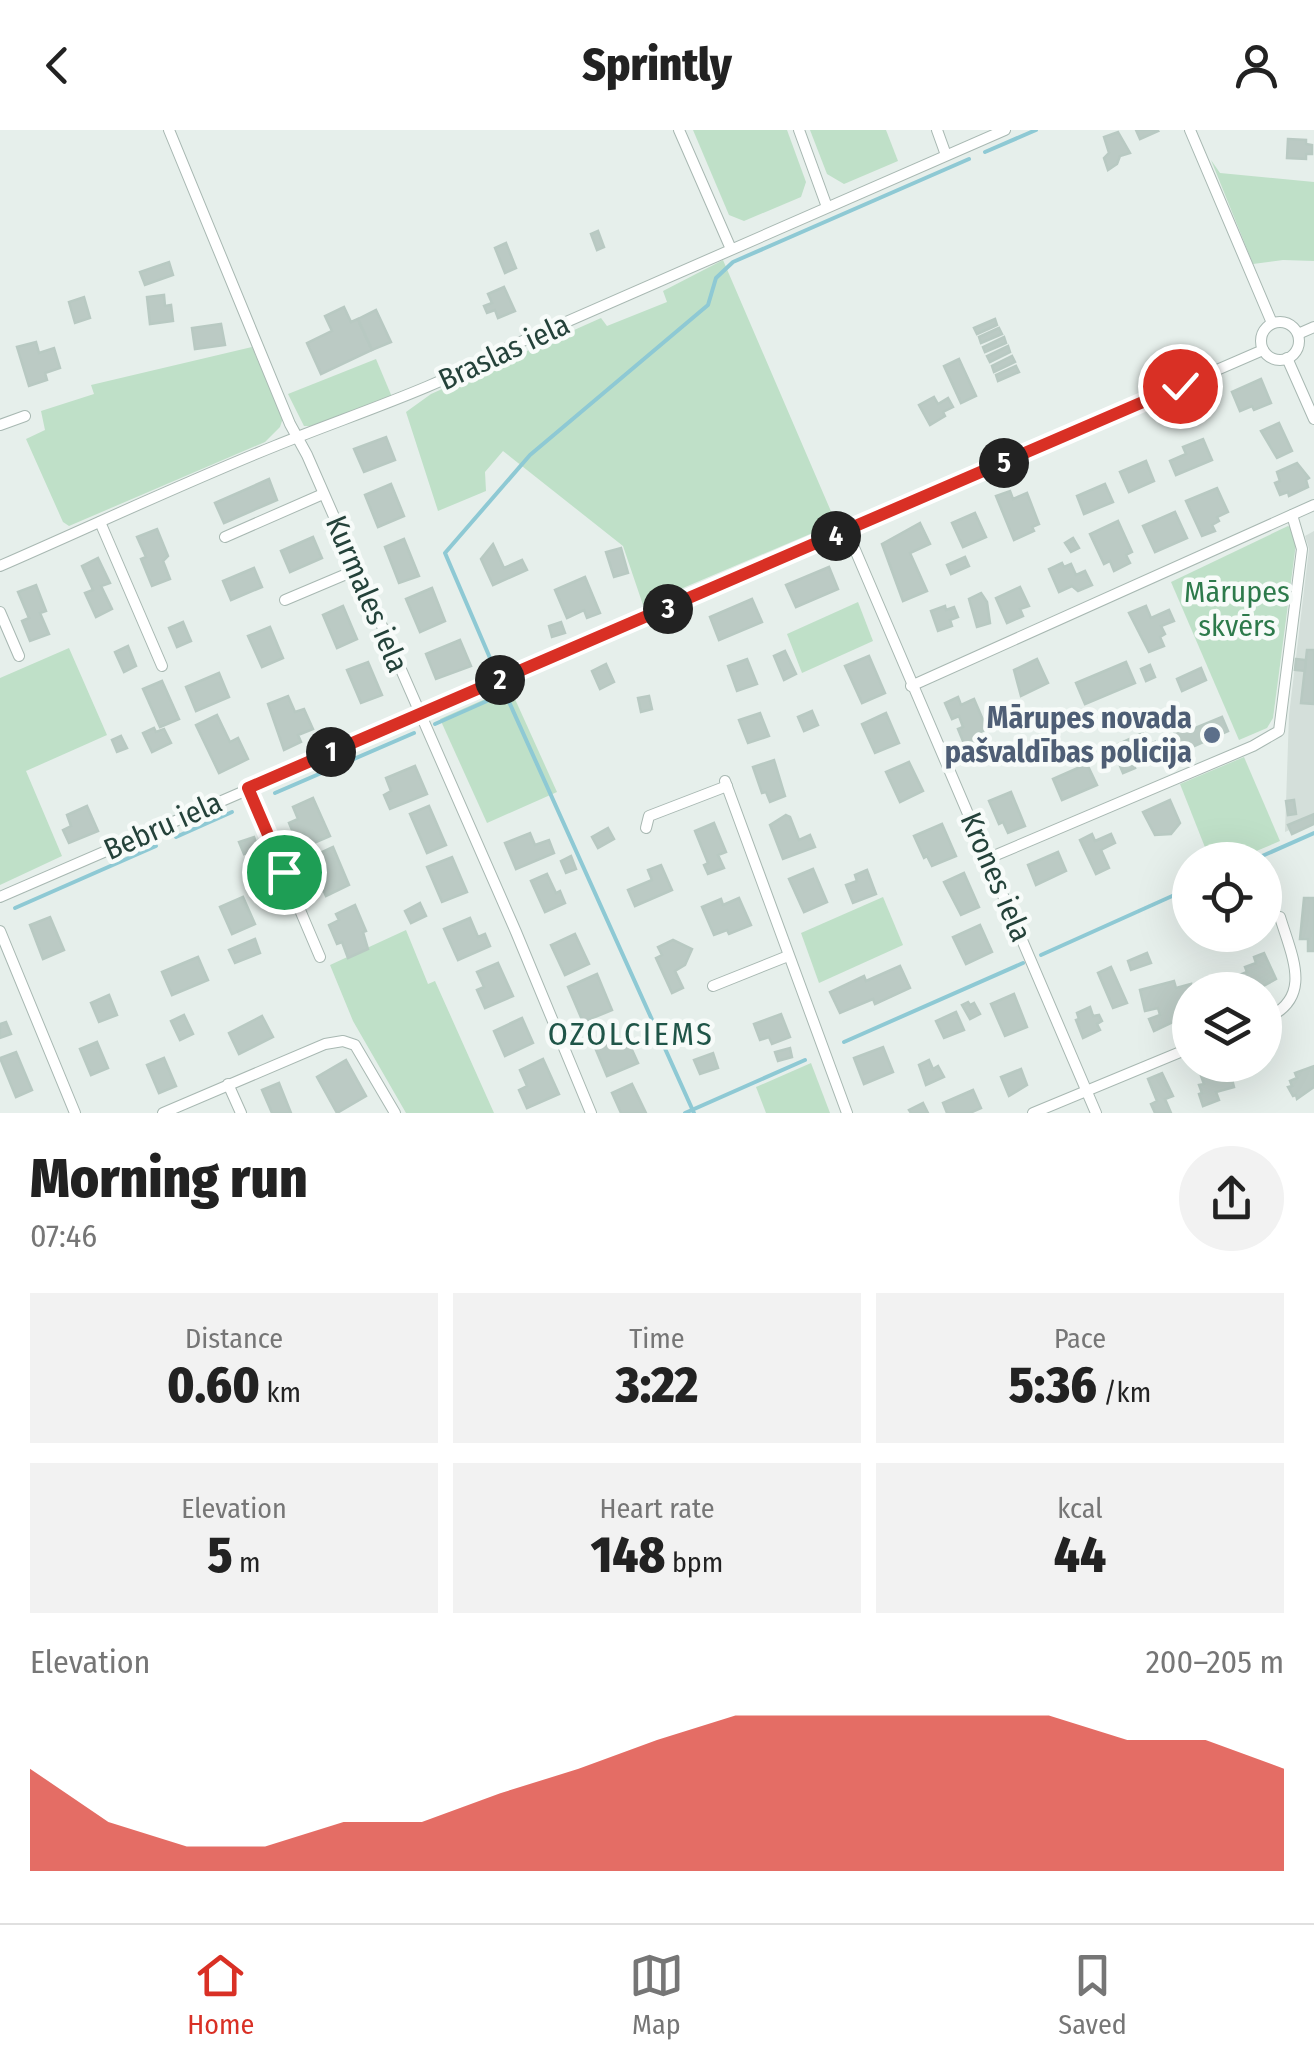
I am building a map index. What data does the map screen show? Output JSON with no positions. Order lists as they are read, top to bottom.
{
  "streets": {
    "street": [
      "Braslas iela",
      "Kurmales iela",
      "Bebru iela",
      "Krones iela"
    ]
  },
  "crossings": [
    ["Braslas iela", "Kurmales iela"],
    ["Kurmales iela", "Bebru iela"],
    ["Bebru iela", "Krones iela"]
  ],
  "districts": ["OZOLCIEMS"],
  "parks": ["Mārupes skvērs"],
  "places": ["Mārupes novada pašvaldības policija"],
  "page": {
    "header": "Sprintly",
    "pins": [
      "5",
      "4",
      "3",
      "2",
      "1"
    ],
    "heading": ["Morning run", "07:46"],
    "stats": [
      ["Distance", "0.60 km"],
      ["Time", "3:22"],
      ["Pace", "5:36 /km"],
      ["Elevation", "5 m"],
      ["Heart rate", "148 bpm"],
      ["kcal", "44"]
    ],
    "chart": ["Elevation", "200–205 m"],
    "tabs": ["Home", "Map", "Saved"]
  }
}
